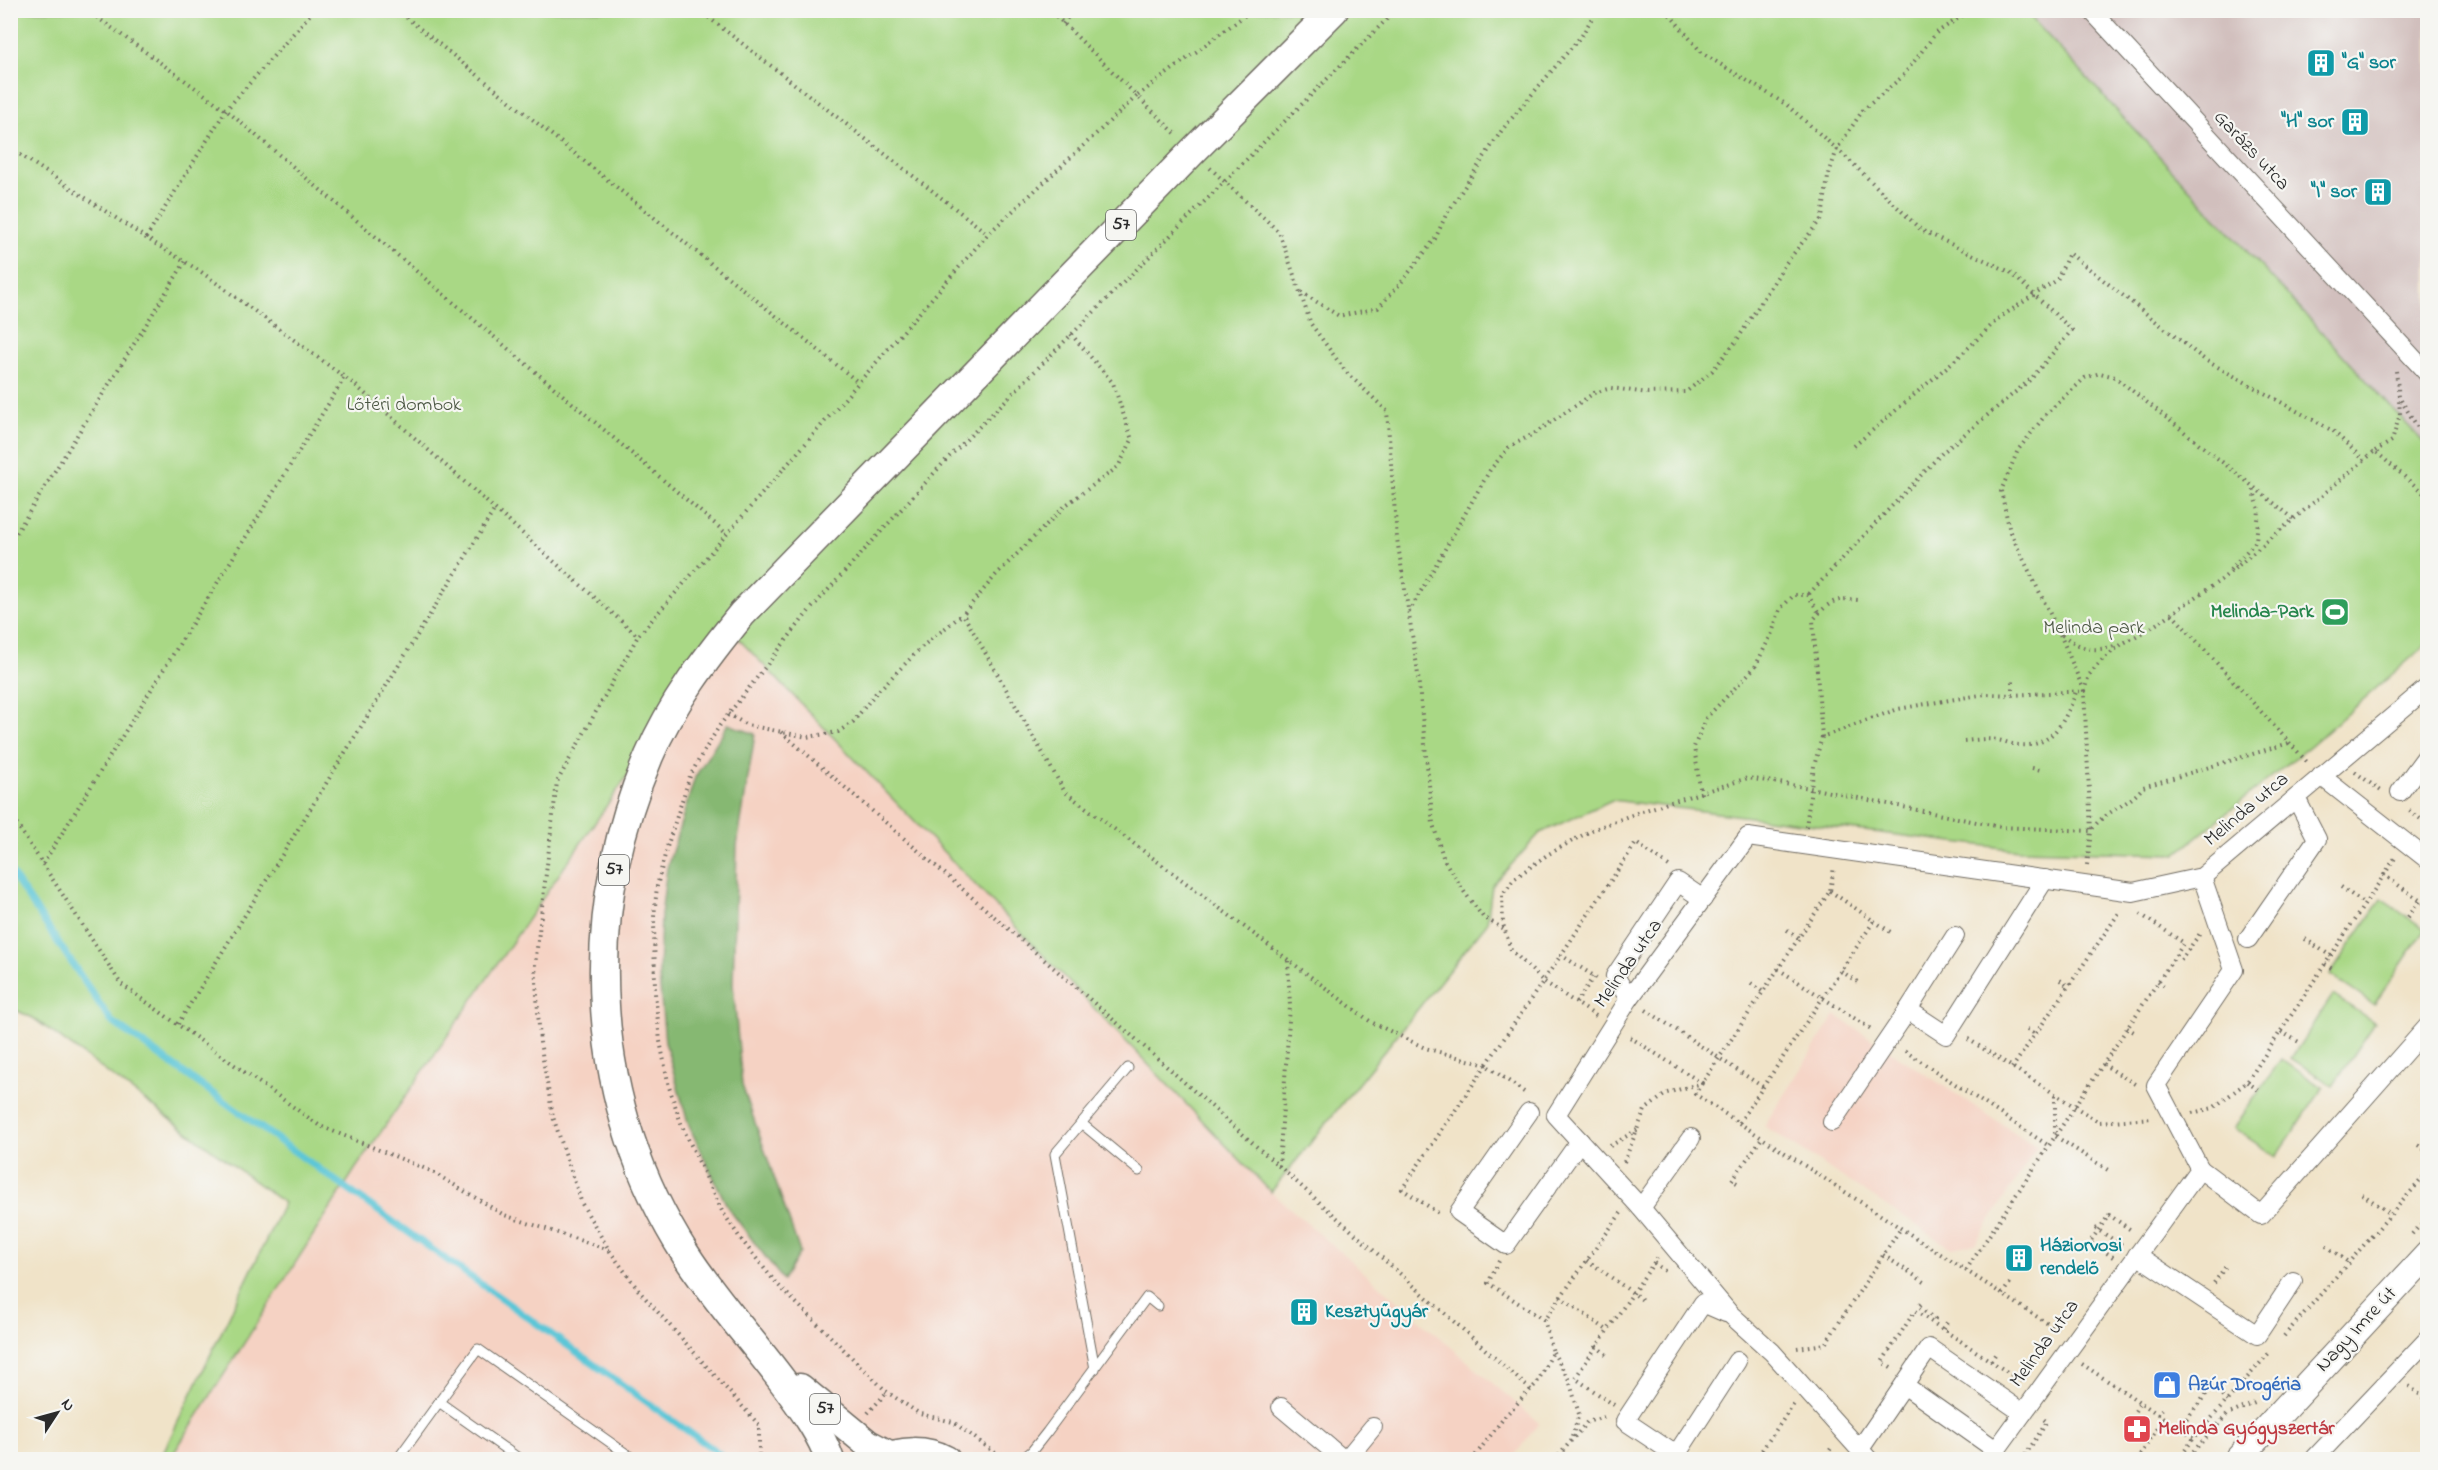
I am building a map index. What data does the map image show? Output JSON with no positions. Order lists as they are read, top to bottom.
{
  "streets": {
    "main road": ["57"],
    "street": ["Garázs utca", "Melinda utca", "Nagy Imre út"]
  },
  "parks": ["Lőtéri dombok", "Melinda park"],
  "places": {
    "building": [
      "\"G\" sor",
      "\"H\" sor",
      "\"I\" sor",
      "Háziorvosi rendelő",
      "Kesztyűgyár"
    ],
    "sports": ["Melinda-Park"],
    "shop": ["Azúr Drogéria"],
    "pharmacy": ["Melinda Gyógyszertár"]
  },
  "north": "top right"
}
